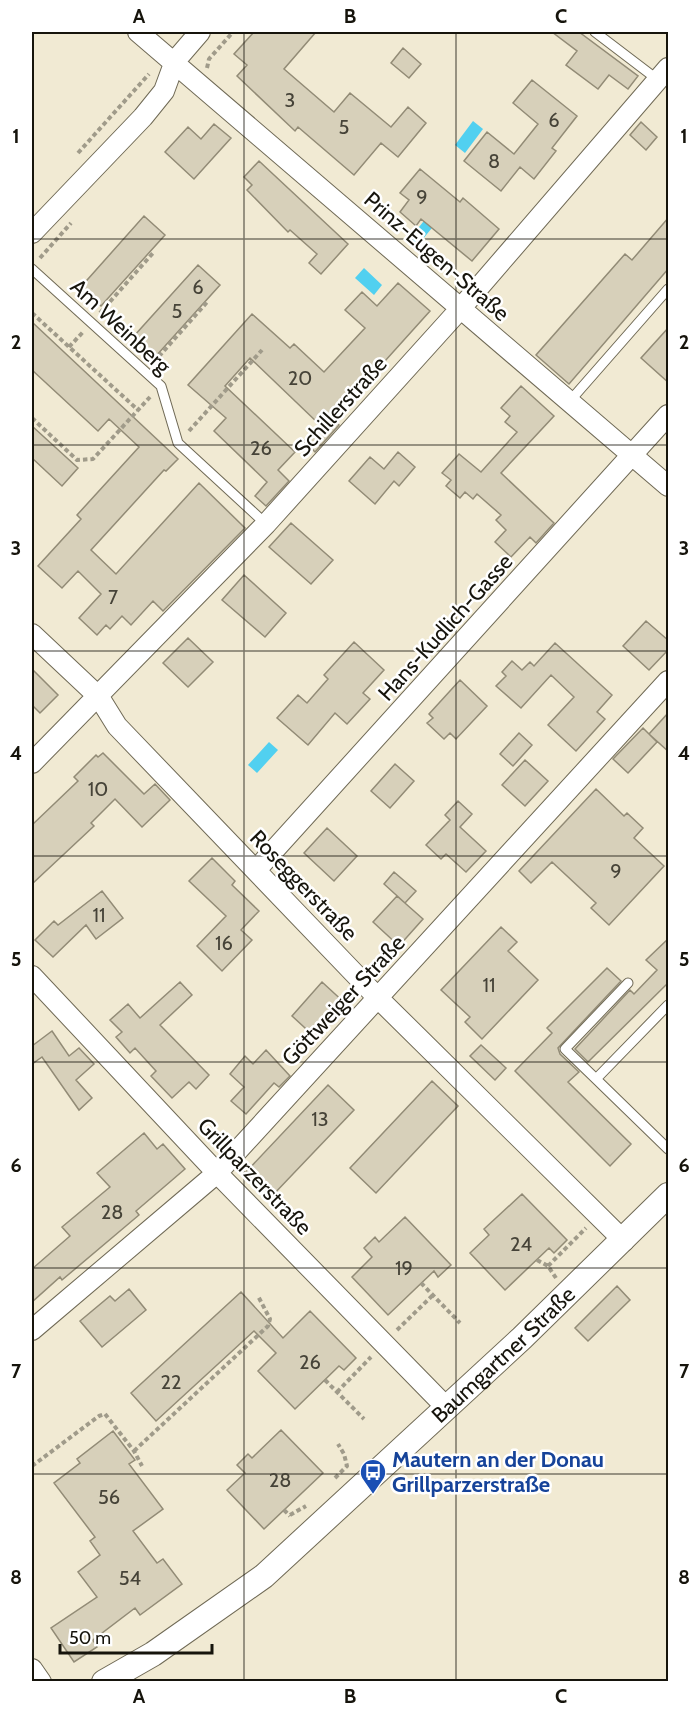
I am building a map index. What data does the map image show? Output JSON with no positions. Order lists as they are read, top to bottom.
{
  "streets": {
    "street": [
      "Prinz-Eugen-Straße",
      "Schillerstraße",
      "Hans-Kudlich-Gasse",
      "Roseggerstraße",
      "Göttweiger Straße",
      "Grillparzerstraße",
      "Baumgartner Straße"
    ],
    "lane": ["Am Weinberg"]
  },
  "crossings": [
    ["Prinz-Eugen-Straße", "Schillerstraße"],
    ["Prinz-Eugen-Straße", "Hans-Kudlich-Gasse"],
    ["Schillerstraße", "Roseggerstraße"],
    ["Hans-Kudlich-Gasse", "Roseggerstraße"],
    ["Roseggerstraße", "Göttweiger Straße"],
    ["Roseggerstraße", "Baumgartner Straße"],
    ["Göttweiger Straße", "Grillparzerstraße"],
    ["Grillparzerstraße", "Baumgartner Straße"]
  ],
  "places": {
    "bus stop": ["Mautern an der Donau Grillparzerstraße"]
  },
  "house_numbers": [
    "3",
    "6",
    "5",
    "8",
    "9",
    "6",
    "5",
    "20",
    "26",
    "7",
    "10",
    "9",
    "11",
    "16",
    "11",
    "13",
    "28",
    "24",
    "19",
    "26",
    "22",
    "28",
    "56",
    "54"
  ],
  "scale_bar": "50 m",
  "grid": {
    "columns": ["A", "B", "C"],
    "rows": [
      "1",
      "2",
      "3",
      "4",
      "5",
      "6",
      "7",
      "8"
    ]
  }
}
